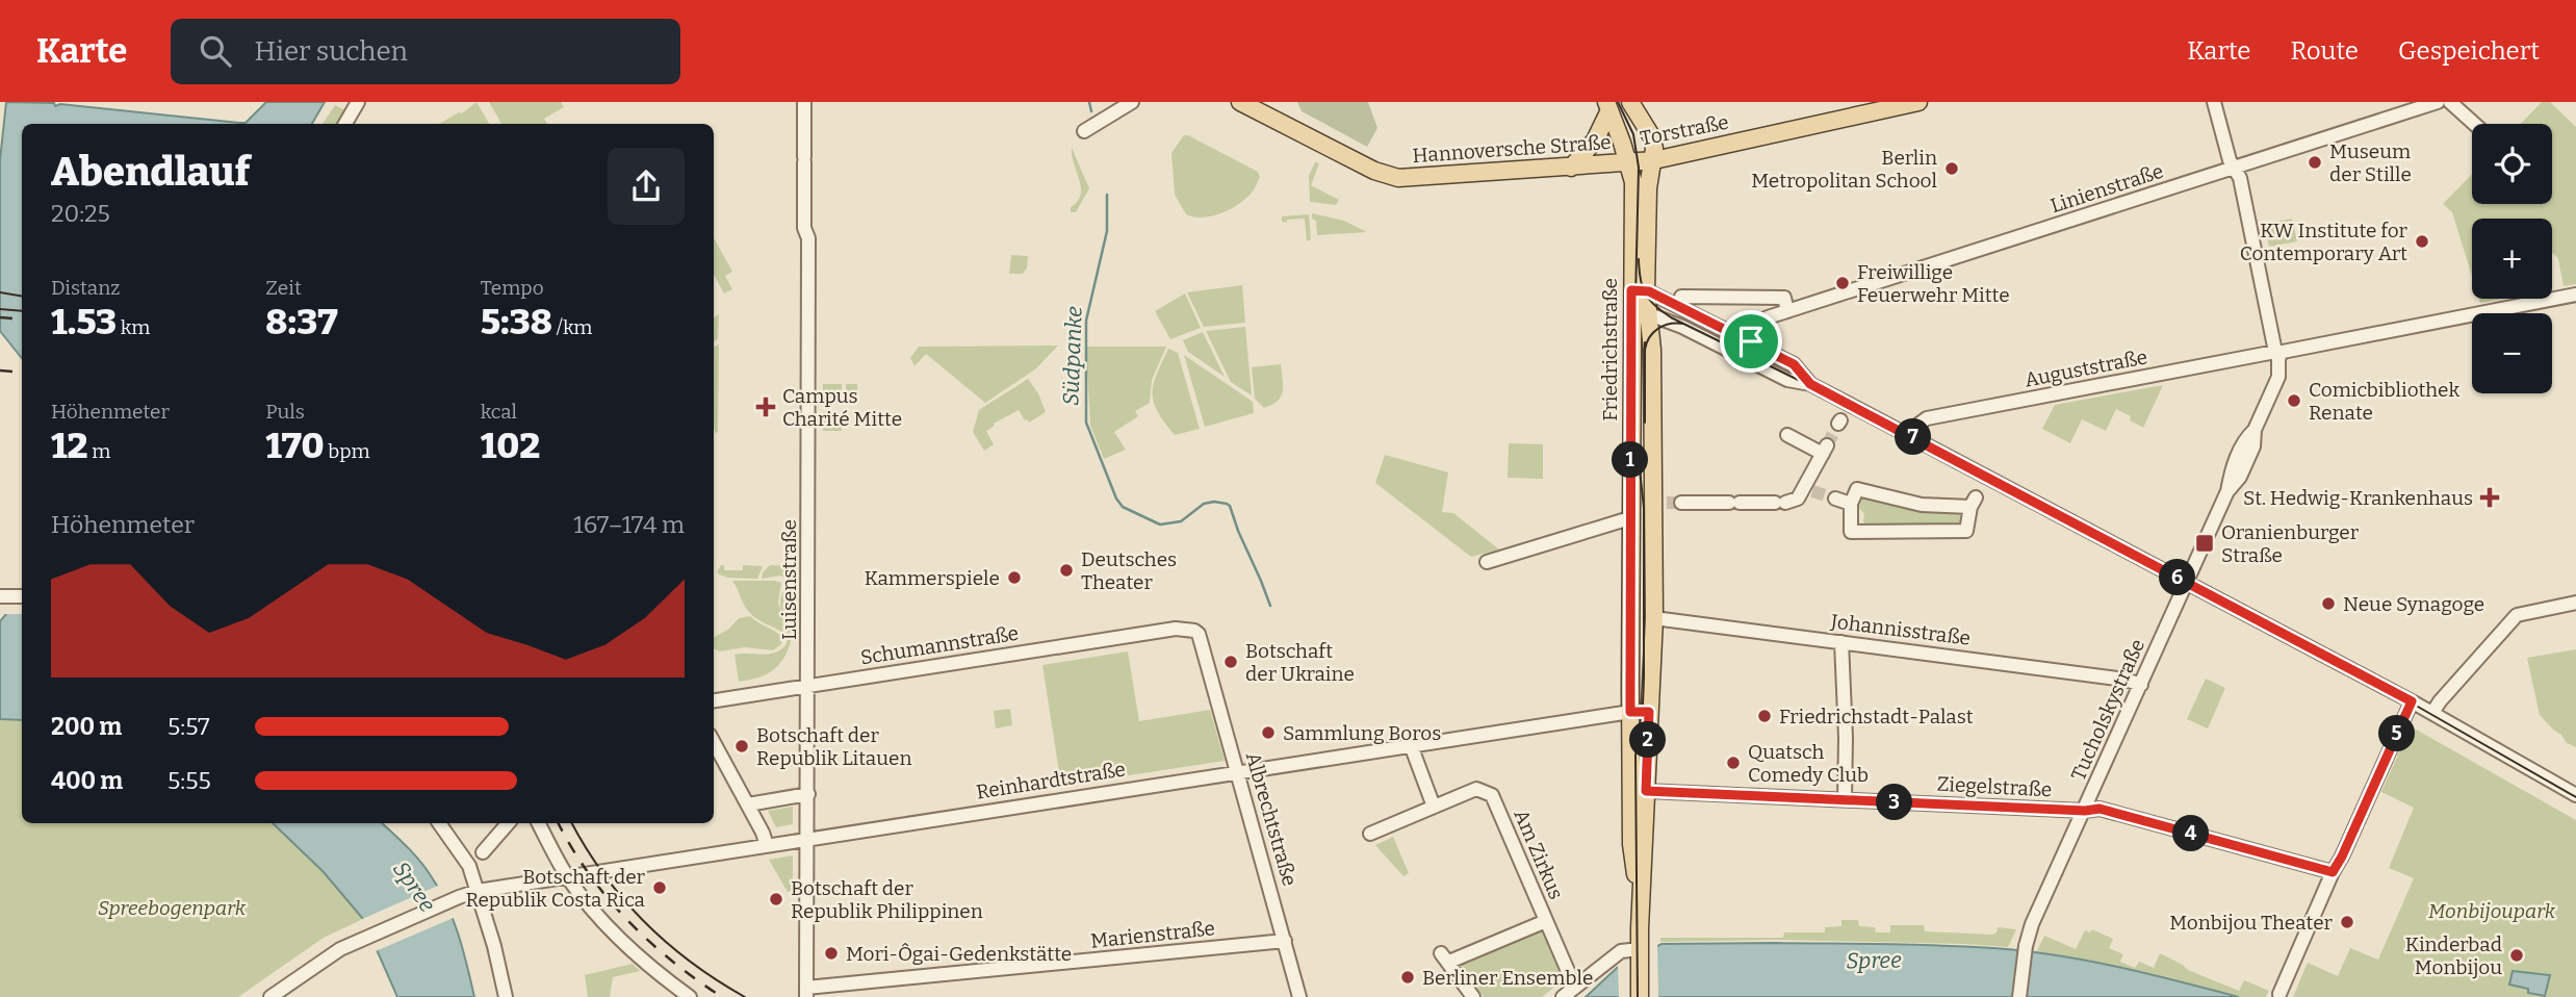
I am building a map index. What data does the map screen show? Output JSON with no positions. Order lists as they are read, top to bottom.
{
  "streets": {
    "main road": ["Torstraße", "Hannoversche Straße", "Friedrichstraße"],
    "street": [
      "Linienstraße",
      "Auguststraße",
      "Luisenstraße",
      "Johannisstraße",
      "Schumannstraße",
      "Tucholskystraße",
      "Reinhardtstraße",
      "Ziegelstraße",
      "Albrechtstraße",
      "Am Zirkus",
      "Marienstraße"
    ]
  },
  "crossings": [
    ["Torstraße", "Hannoversche Straße"],
    ["Torstraße", "Friedrichstraße"],
    ["Hannoversche Straße", "Friedrichstraße"],
    ["Linienstraße", "Tucholskystraße"],
    ["Friedrichstraße", "Johannisstraße"],
    ["Friedrichstraße", "Reinhardtstraße"],
    ["Friedrichstraße", "Ziegelstraße"],
    ["Auguststraße", "Tucholskystraße"],
    ["Luisenstraße", "Schumannstraße"],
    ["Luisenstraße", "Reinhardtstraße"],
    ["Luisenstraße", "Marienstraße"],
    ["Johannisstraße", "Tucholskystraße"],
    ["Schumannstraße", "Albrechtstraße"],
    ["Tucholskystraße", "Ziegelstraße"],
    ["Reinhardtstraße", "Albrechtstraße"],
    ["Albrechtstraße", "Marienstraße"]
  ],
  "water": ["Südpanke", "Spree"],
  "parks": ["Spreebogenpark", "Monbijoupark"],
  "places": {
    "other": [
      "Museum der Stille",
      "Berlin Metropolitan School",
      "KW Institute for Contemporary Art",
      "Freiwillige Feuerwehr Mitte",
      "Comicbibliothek Renate",
      "Deutsches Theater",
      "Kammerspiele",
      "Neue Synagoge",
      "Botschaft der Ukraine",
      "Friedrichstadt-Palast",
      "Sammlung Boros",
      "Botschaft der Republik Litauen",
      "Quatsch Comedy Club",
      "Botschaft der Republik Costa Rica",
      "Botschaft der Republik Philippinen",
      "Monbijou Theater",
      "Mori-Ôgai-Gedenkstätte",
      "Kinderbad Monbijou",
      "Berliner Ensemble"
    ],
    "health": ["Campus Charité Mitte", "St. Hedwig-Krankenhaus"],
    "transit": ["Oranienburger Straße"]
  },
  "page": {
    "header": "Karte",
    "search": "Hier suchen",
    "nav": ["Karte", "Route", "Gespeichert"],
    "map_buttons": ["+", "−"],
    "heading": ["Abendlauf", "20:25"],
    "stats": [
      ["Distanz", "1.53 km"],
      ["Zeit", "8:37"],
      ["Tempo", "5:38 /km"],
      ["Höhenmeter", "12 m"],
      ["Puls", "170 bpm"],
      ["kcal", "102"]
    ],
    "pins": [
      "7",
      "1",
      "6",
      "5",
      "2",
      "3",
      "4"
    ],
    "chart": ["Höhenmeter", "167–174 m"],
    "list": [
      {
        "name": "200 m",
        "note": "5:57"
      },
      {
        "name": "400 m",
        "note": "5:55"
      }
    ]
  }
}
